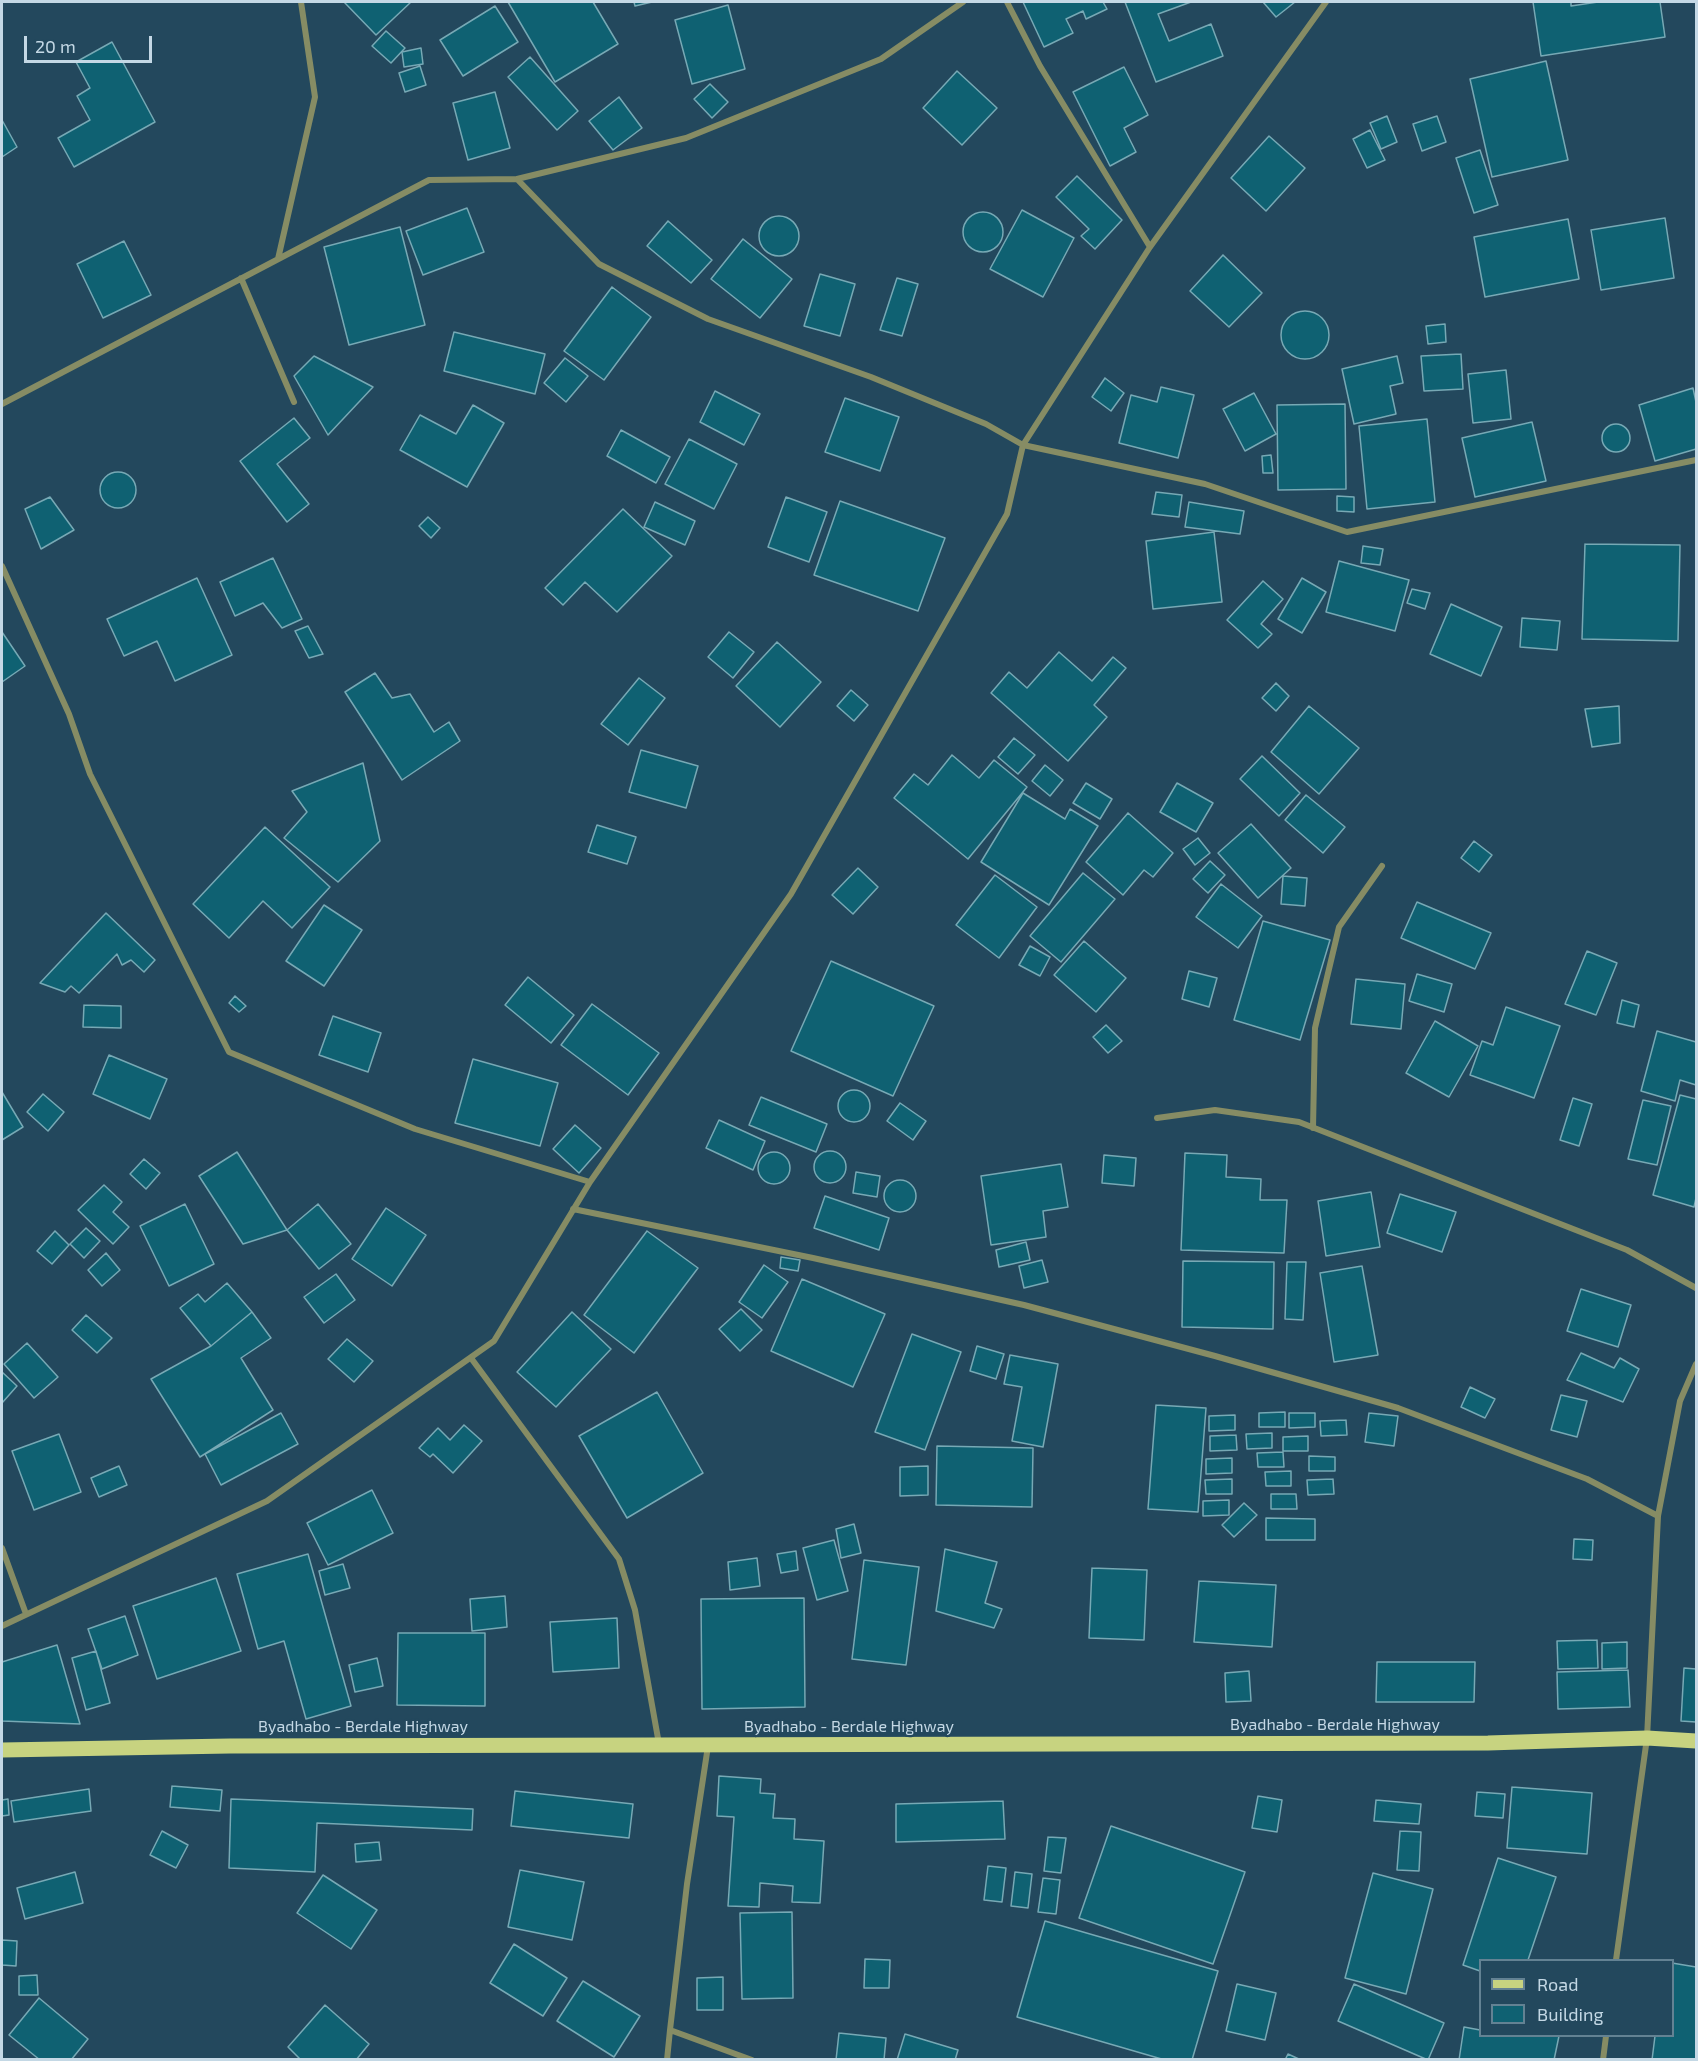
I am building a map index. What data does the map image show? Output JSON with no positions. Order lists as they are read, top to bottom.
{
  "streets": {
    "main road": ["Byadhabo - Berdale Highway"]
  },
  "legend": ["Road", "Building"],
  "scale_bar": "20 m"
}
